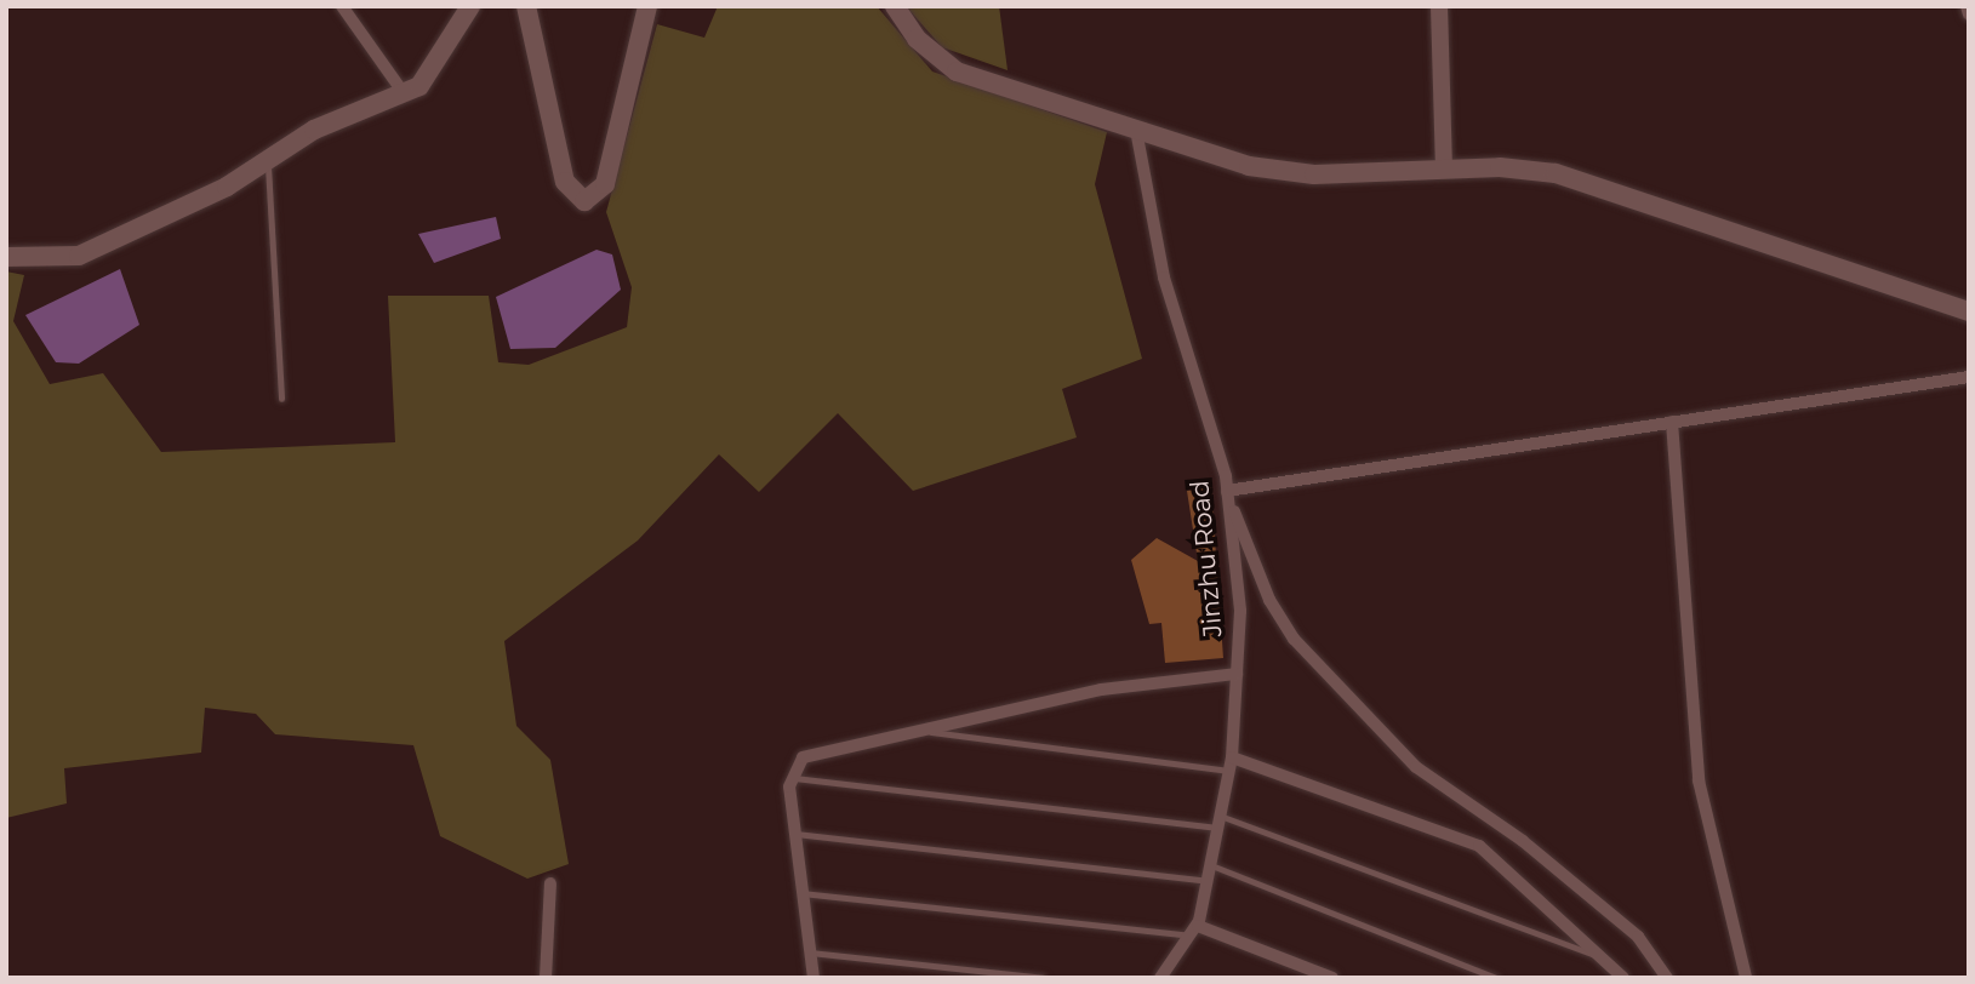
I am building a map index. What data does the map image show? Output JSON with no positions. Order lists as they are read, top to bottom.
{
  "streets": {
    "street": ["Jinzhu Road"]
  }
}
